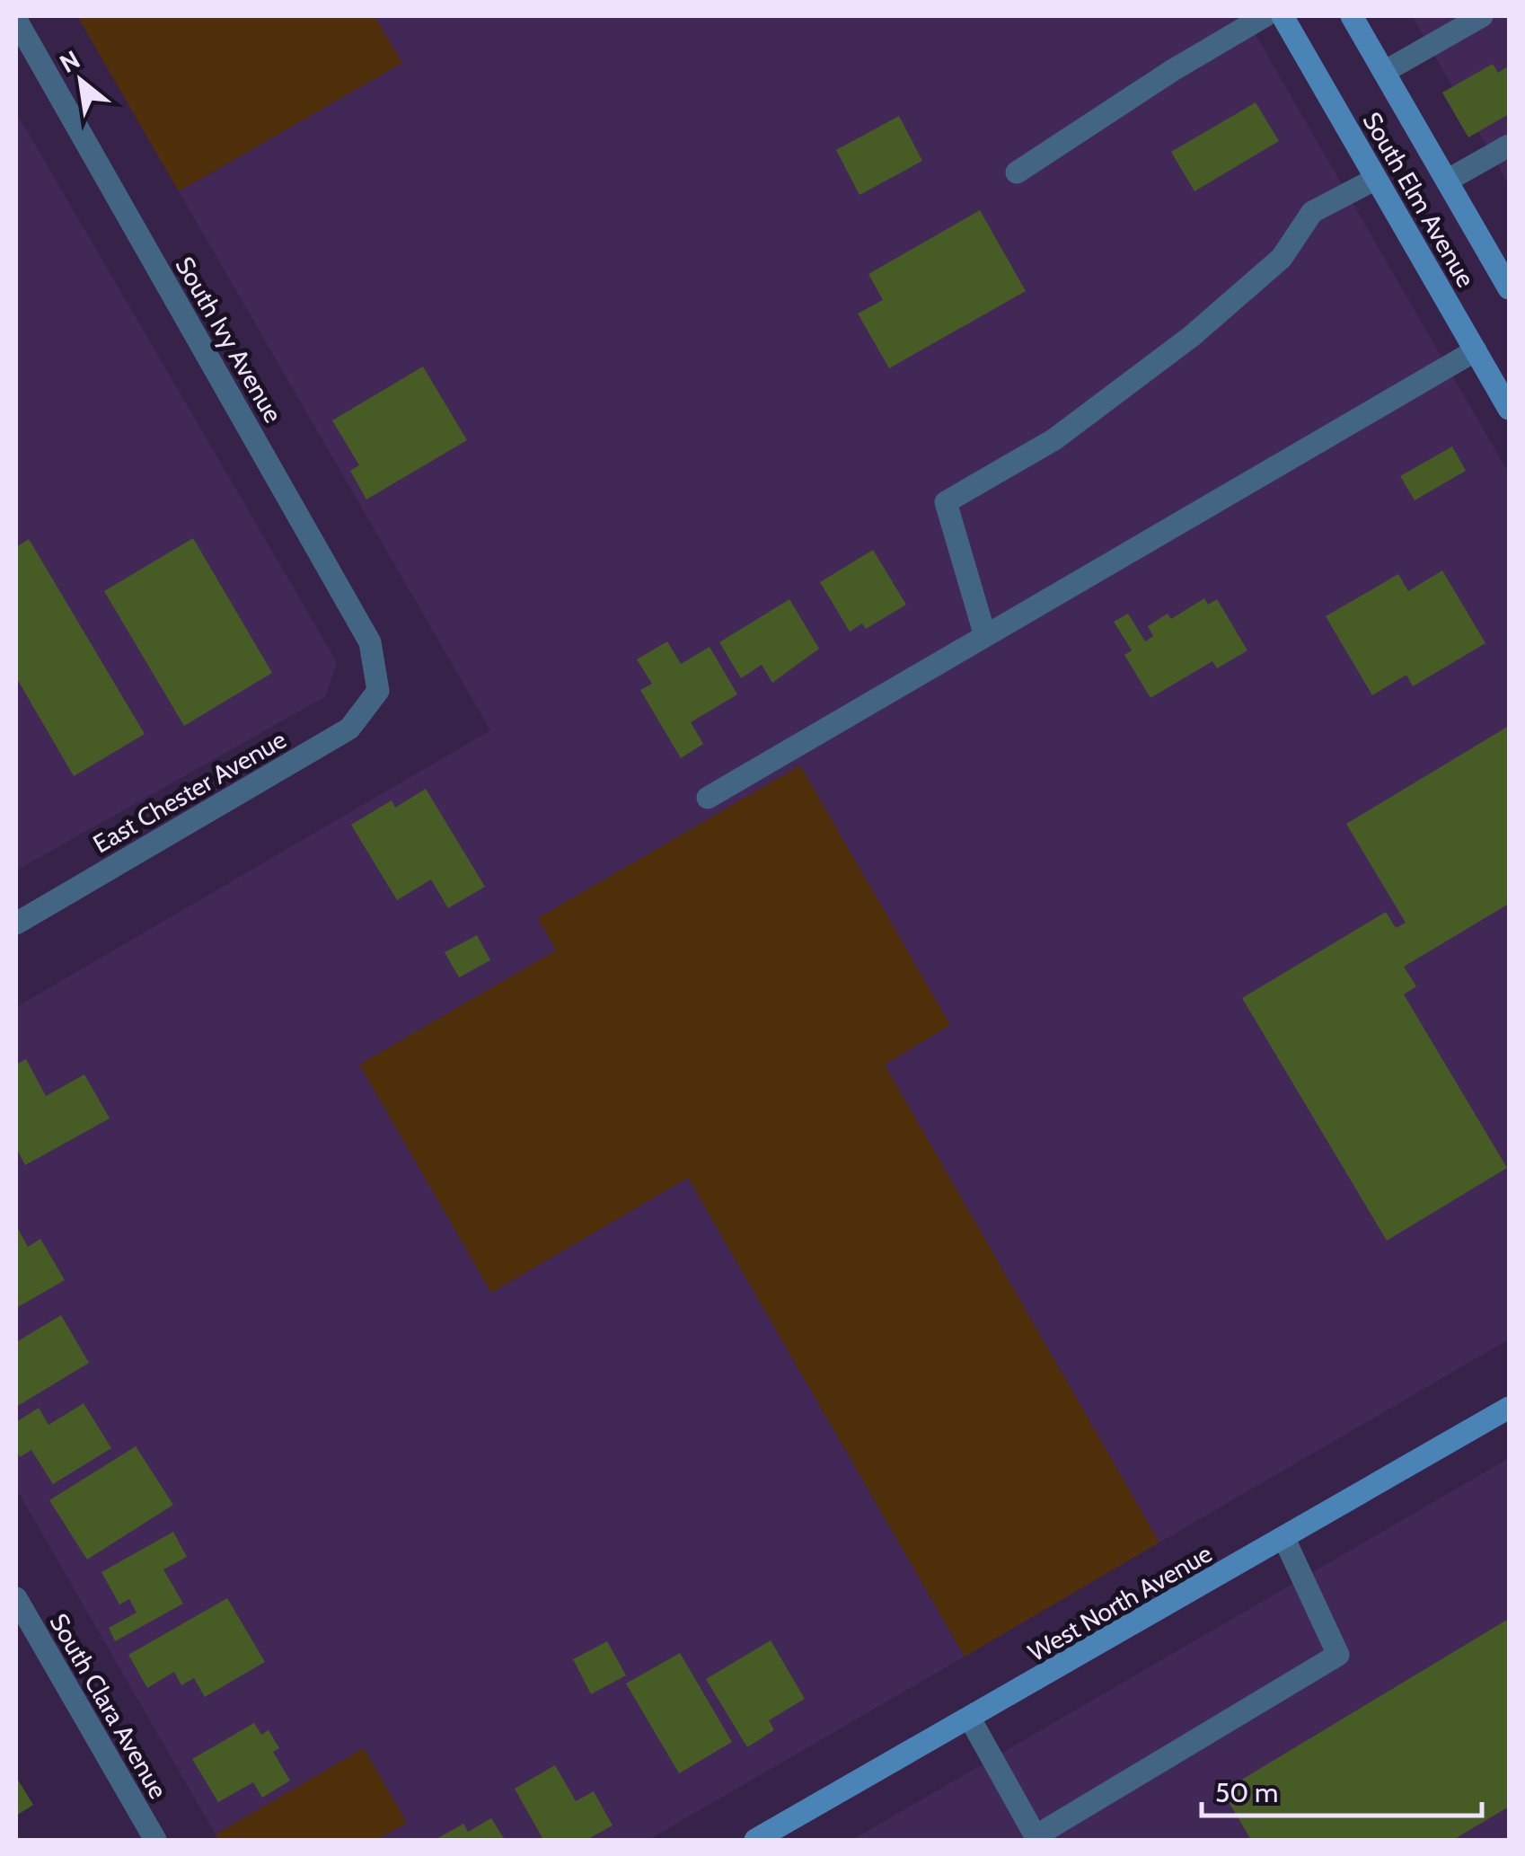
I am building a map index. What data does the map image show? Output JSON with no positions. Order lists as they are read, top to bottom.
{
  "streets": {
    "street": [
      "South Elm Avenue",
      "South Ivy Avenue",
      "East Chester Avenue",
      "West North Avenue",
      "South Clara Avenue"
    ]
  },
  "crossings": [
    ["South Ivy Avenue", "East Chester Avenue"]
  ],
  "scale_bar": "50 m",
  "north": "top left"
}
